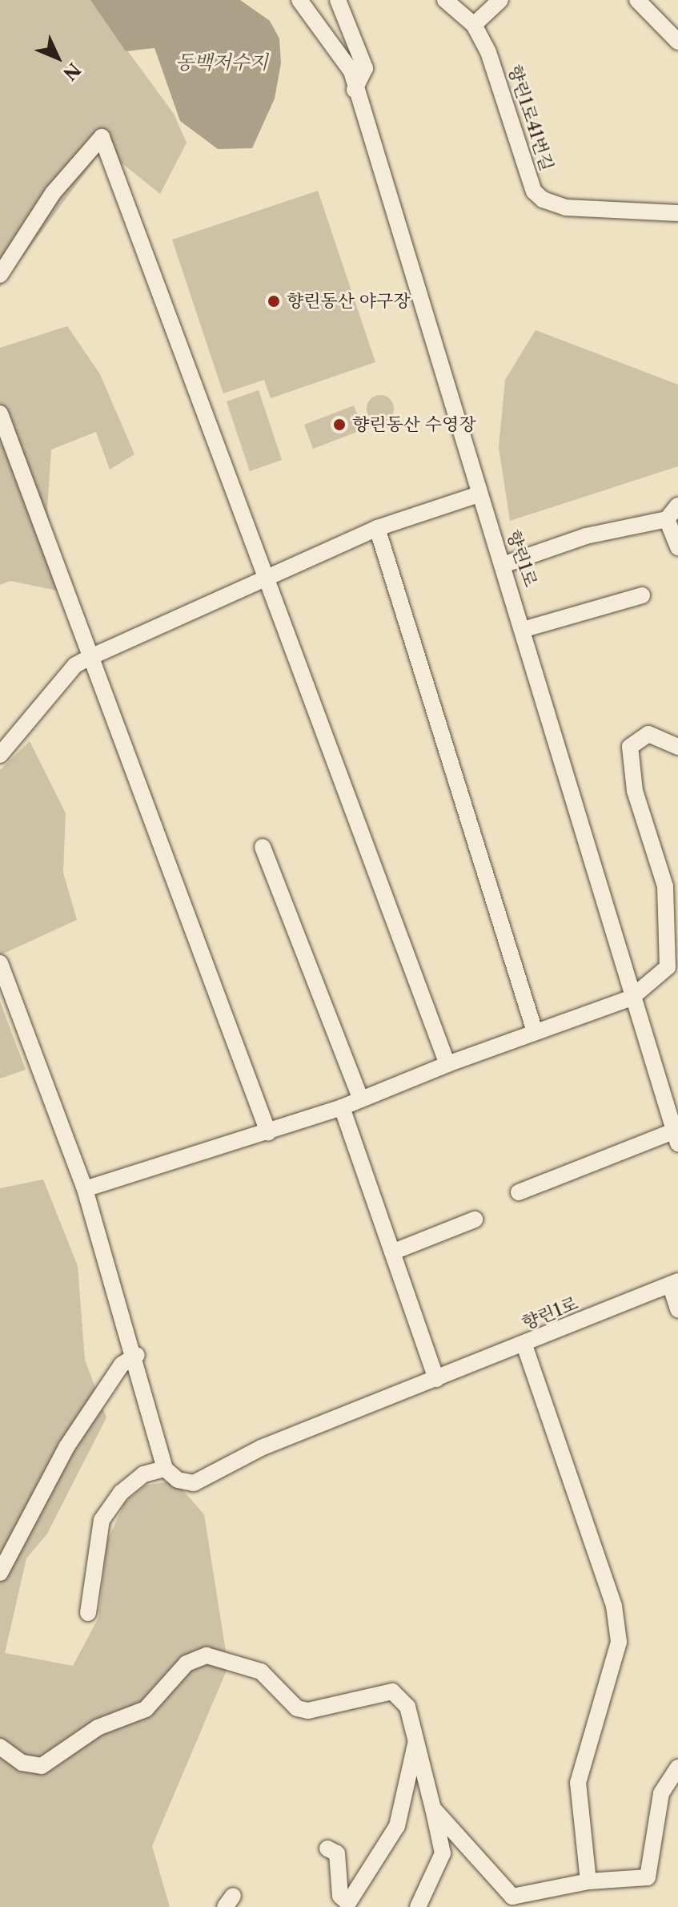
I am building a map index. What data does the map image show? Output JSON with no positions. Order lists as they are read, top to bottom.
{
  "streets": {
    "street": ["향린1로41번길", "향린1로"]
  },
  "water": ["동백저수지"],
  "places": ["향린동산 야구장", "향린동산 수영장"],
  "north": "bottom right"
}
